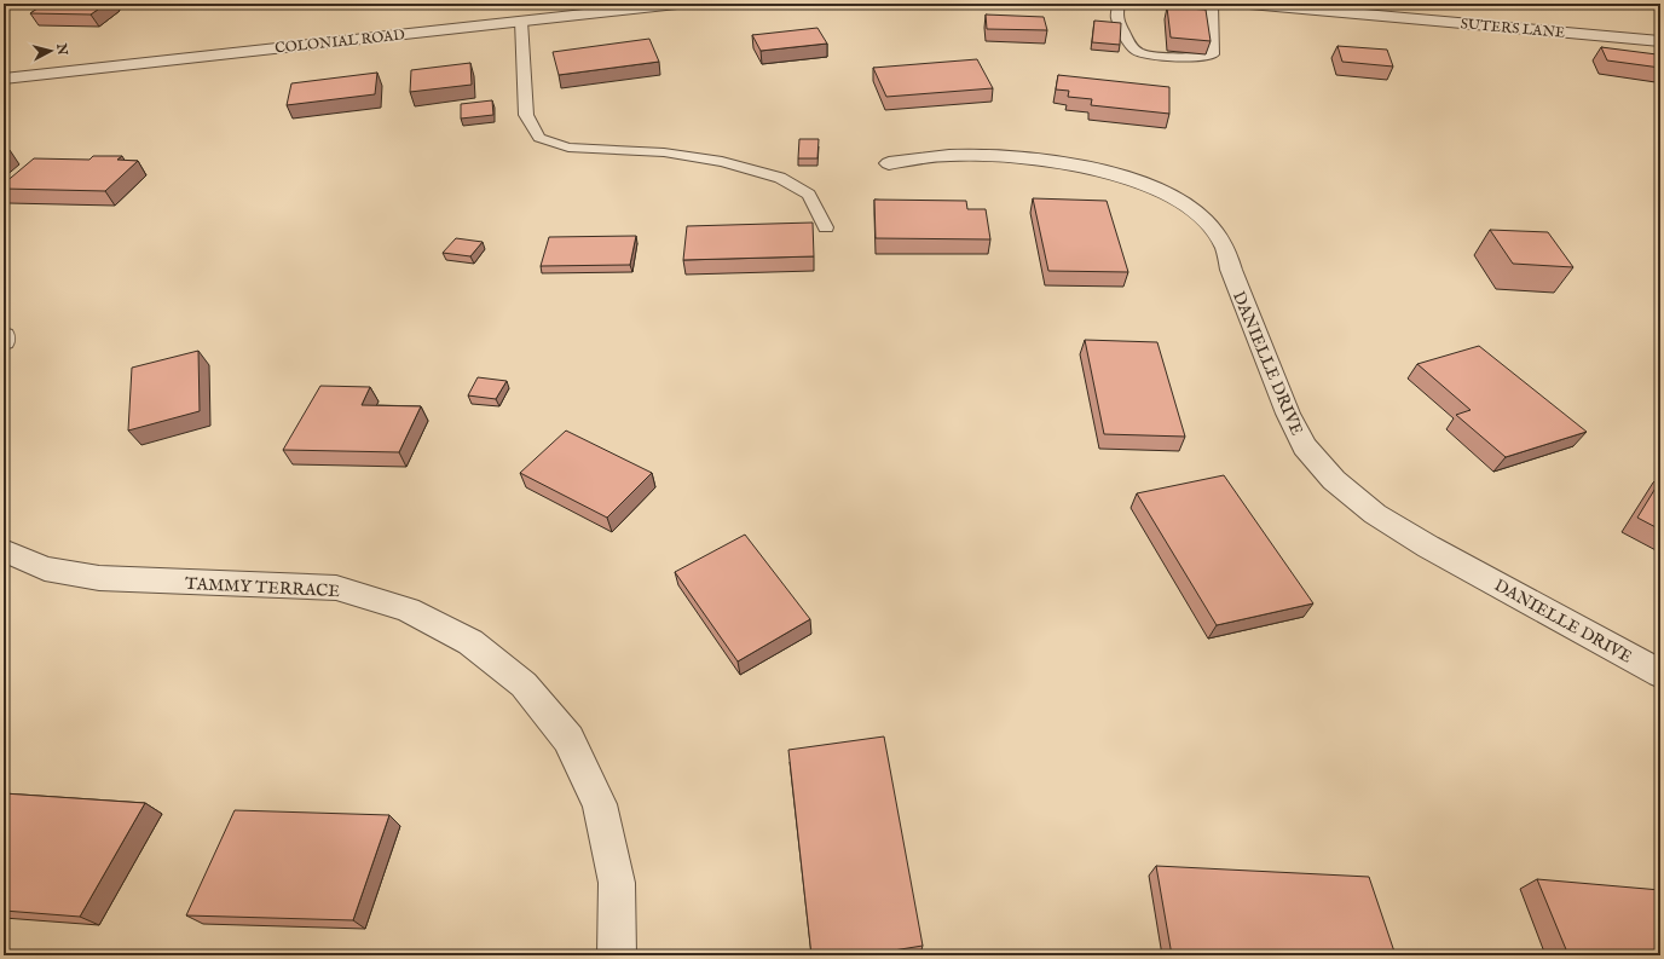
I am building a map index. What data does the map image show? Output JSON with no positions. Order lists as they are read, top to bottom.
{
  "streets": {
    "street": [
      "SUTERS LANE",
      "COLONIAL ROAD",
      "DANIELLE DRIVE",
      "TAMMY TERRACE"
    ]
  },
  "north": "right"
}
